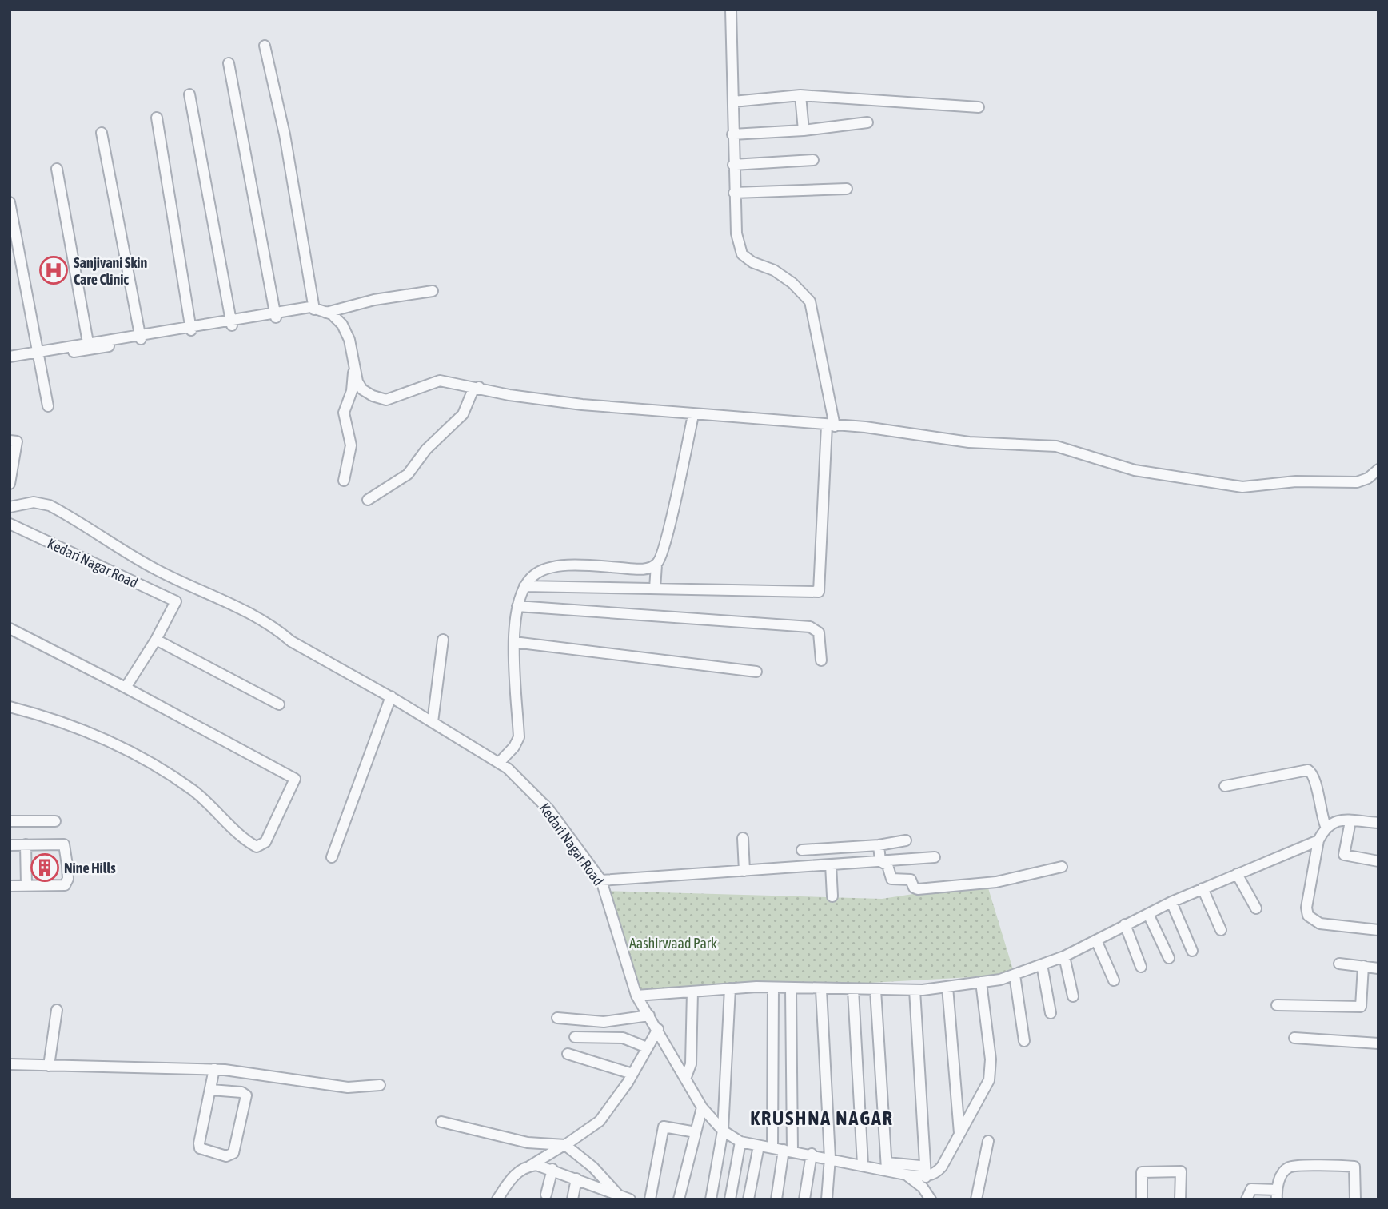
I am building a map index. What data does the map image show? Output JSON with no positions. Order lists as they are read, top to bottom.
{
  "streets": {
    "street": ["Kedari Nagar Road"]
  },
  "districts": ["KRUSHNA NAGAR"],
  "parks": ["Aashirwaad Park"],
  "places": {
    "hospital": ["Sanjivani Skin Care Clinic"],
    "building": ["Nine Hills"]
  }
}
